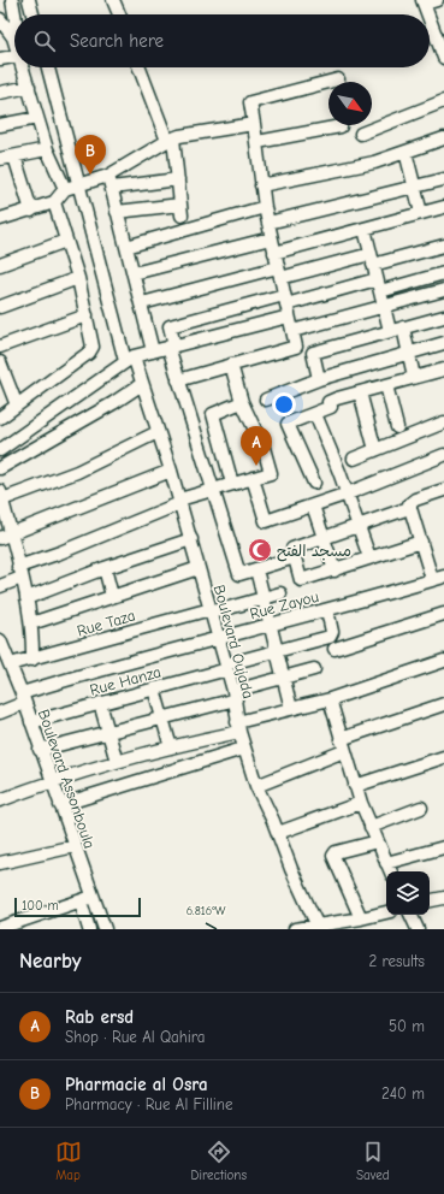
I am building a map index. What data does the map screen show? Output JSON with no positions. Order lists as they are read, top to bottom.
{
  "streets": {
    "street": [
      "Rue Zayou",
      "Rue Taza",
      "Boulevard Oujada",
      "Rue Hanza",
      "Boulevard Assonboula"
    ]
  },
  "crossings": [
    ["Rue Zayou", "Boulevard Oujada"],
    ["Rue Zayou", "Rue Hanza"],
    ["Rue Zayou", "Boulevard Assonboula"],
    ["Rue Taza", "Boulevard Oujada"],
    ["Rue Taza", "Boulevard Assonboula"],
    ["Boulevard Oujada", "Rue Hanza"],
    ["Rue Hanza", "Boulevard Assonboula"]
  ],
  "places": {
    "mosque": ["مسجد الفتح"]
  },
  "scale_bar": "100 m",
  "north": "bottom right",
  "page": {
    "search": "Search here",
    "pins": ["B", "A"],
    "scale": "100 m",
    "heading": ["Nearby", "2 results"],
    "list": [
      {
        "mark": "A",
        "name": "Rab ersd",
        "note": "Shop · Rue Al Qahira",
        "value": "50 m"
      },
      {
        "mark": "B",
        "name": "Pharmacie al Osra",
        "note": "Pharmacy · Rue Al Filline",
        "value": "240 m"
      }
    ],
    "nav": ["Map", "Directions", "Saved"]
  },
  "coordinates": ["6.816°W"]
}
